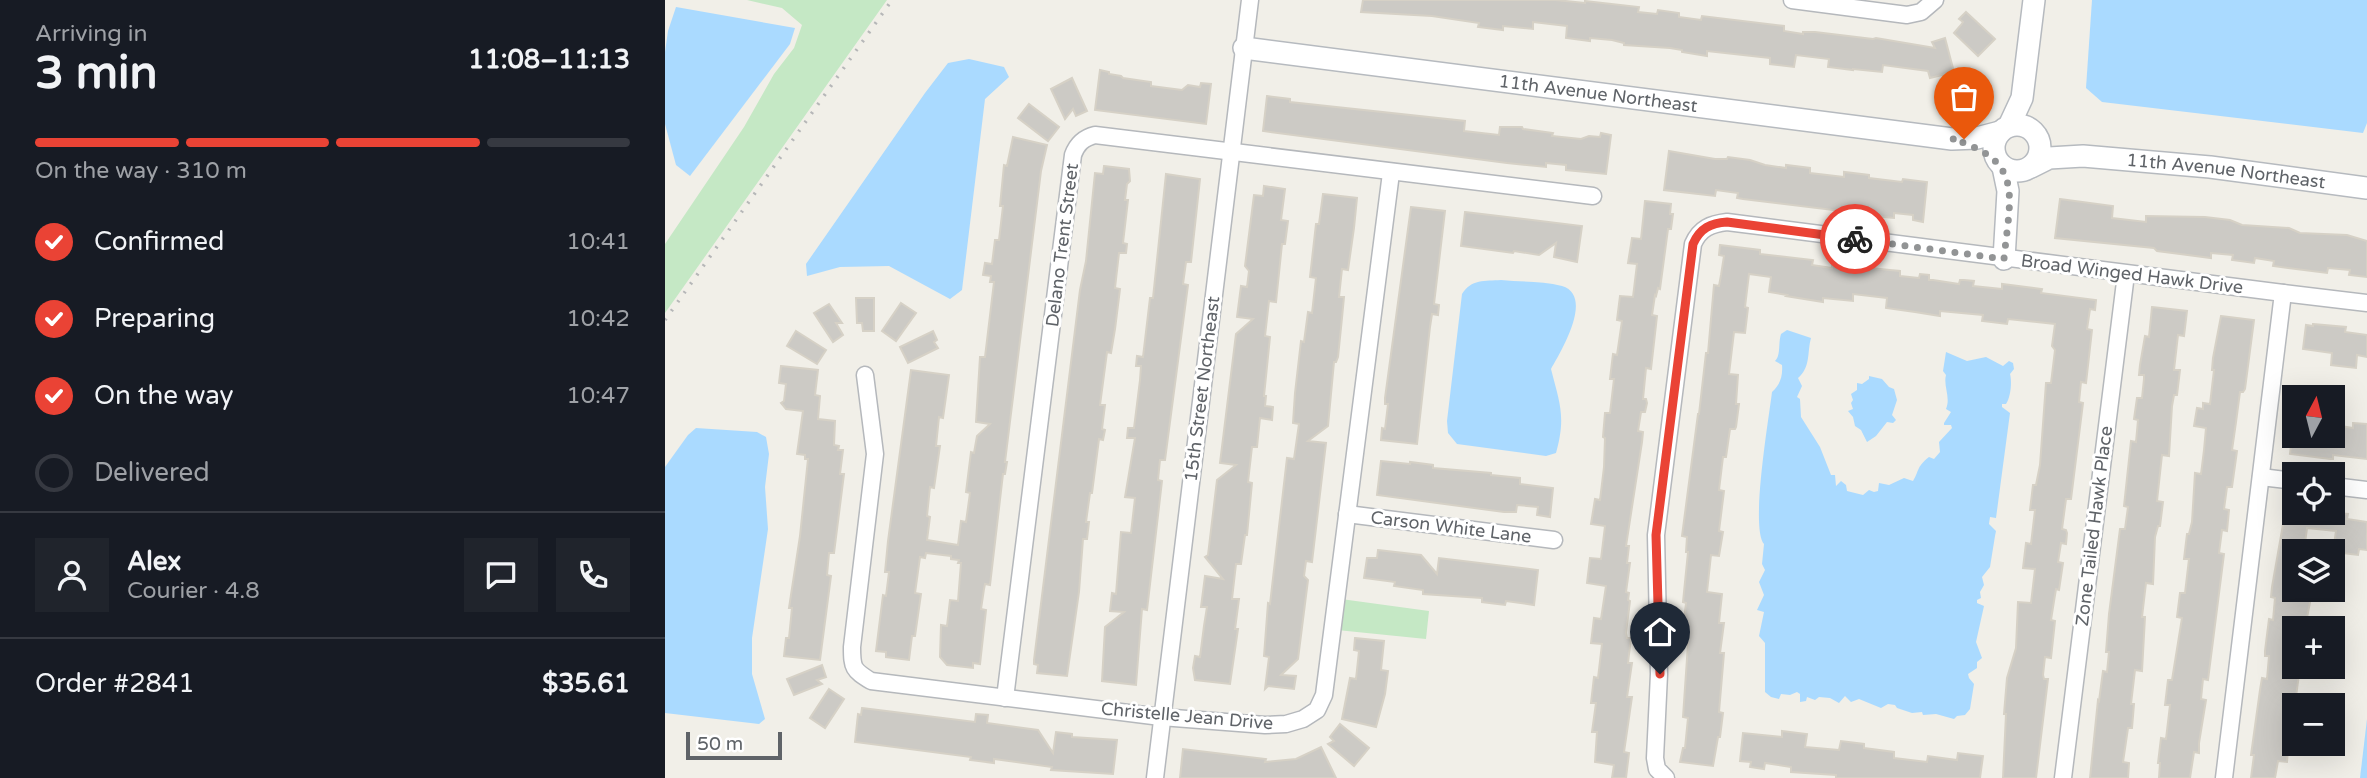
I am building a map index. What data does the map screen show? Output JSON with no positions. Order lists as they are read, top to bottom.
{
  "streets": {
    "street": [
      "11th Avenue Northeast",
      "Delano Trent Street",
      "Broad Winged Hawk Drive",
      "15th Street Northeast",
      "Zone Tailed Hawk Place",
      "Carson White Lane",
      "Christelle Jean Drive"
    ]
  },
  "crossings": [
    ["11th Avenue Northeast", "15th Street Northeast"],
    ["Delano Trent Street", "15th Street Northeast"],
    ["Delano Trent Street", "Christelle Jean Drive"],
    ["Broad Winged Hawk Drive", "Zone Tailed Hawk Place"],
    ["15th Street Northeast", "Christelle Jean Drive"],
    ["Carson White Lane", "Christelle Jean Drive"]
  ],
  "scale_bar": "50 m",
  "north": "top",
  "page": {
    "heading": ["3 min", "Arriving in", "11:08–11:13"],
    "panel": [
      "Alex",
      "Courier · 4.8",
      "Order #2841",
      "$35.61"
    ],
    "bar": "On the way · 310 m",
    "list": [
      ["Confirmed", "10:41"],
      ["Preparing", "10:42"],
      ["On the way", "10:47"],
      "Delivered"
    ],
    "map_buttons": ["+", "−"],
    "scale": "50 m"
  }
}
